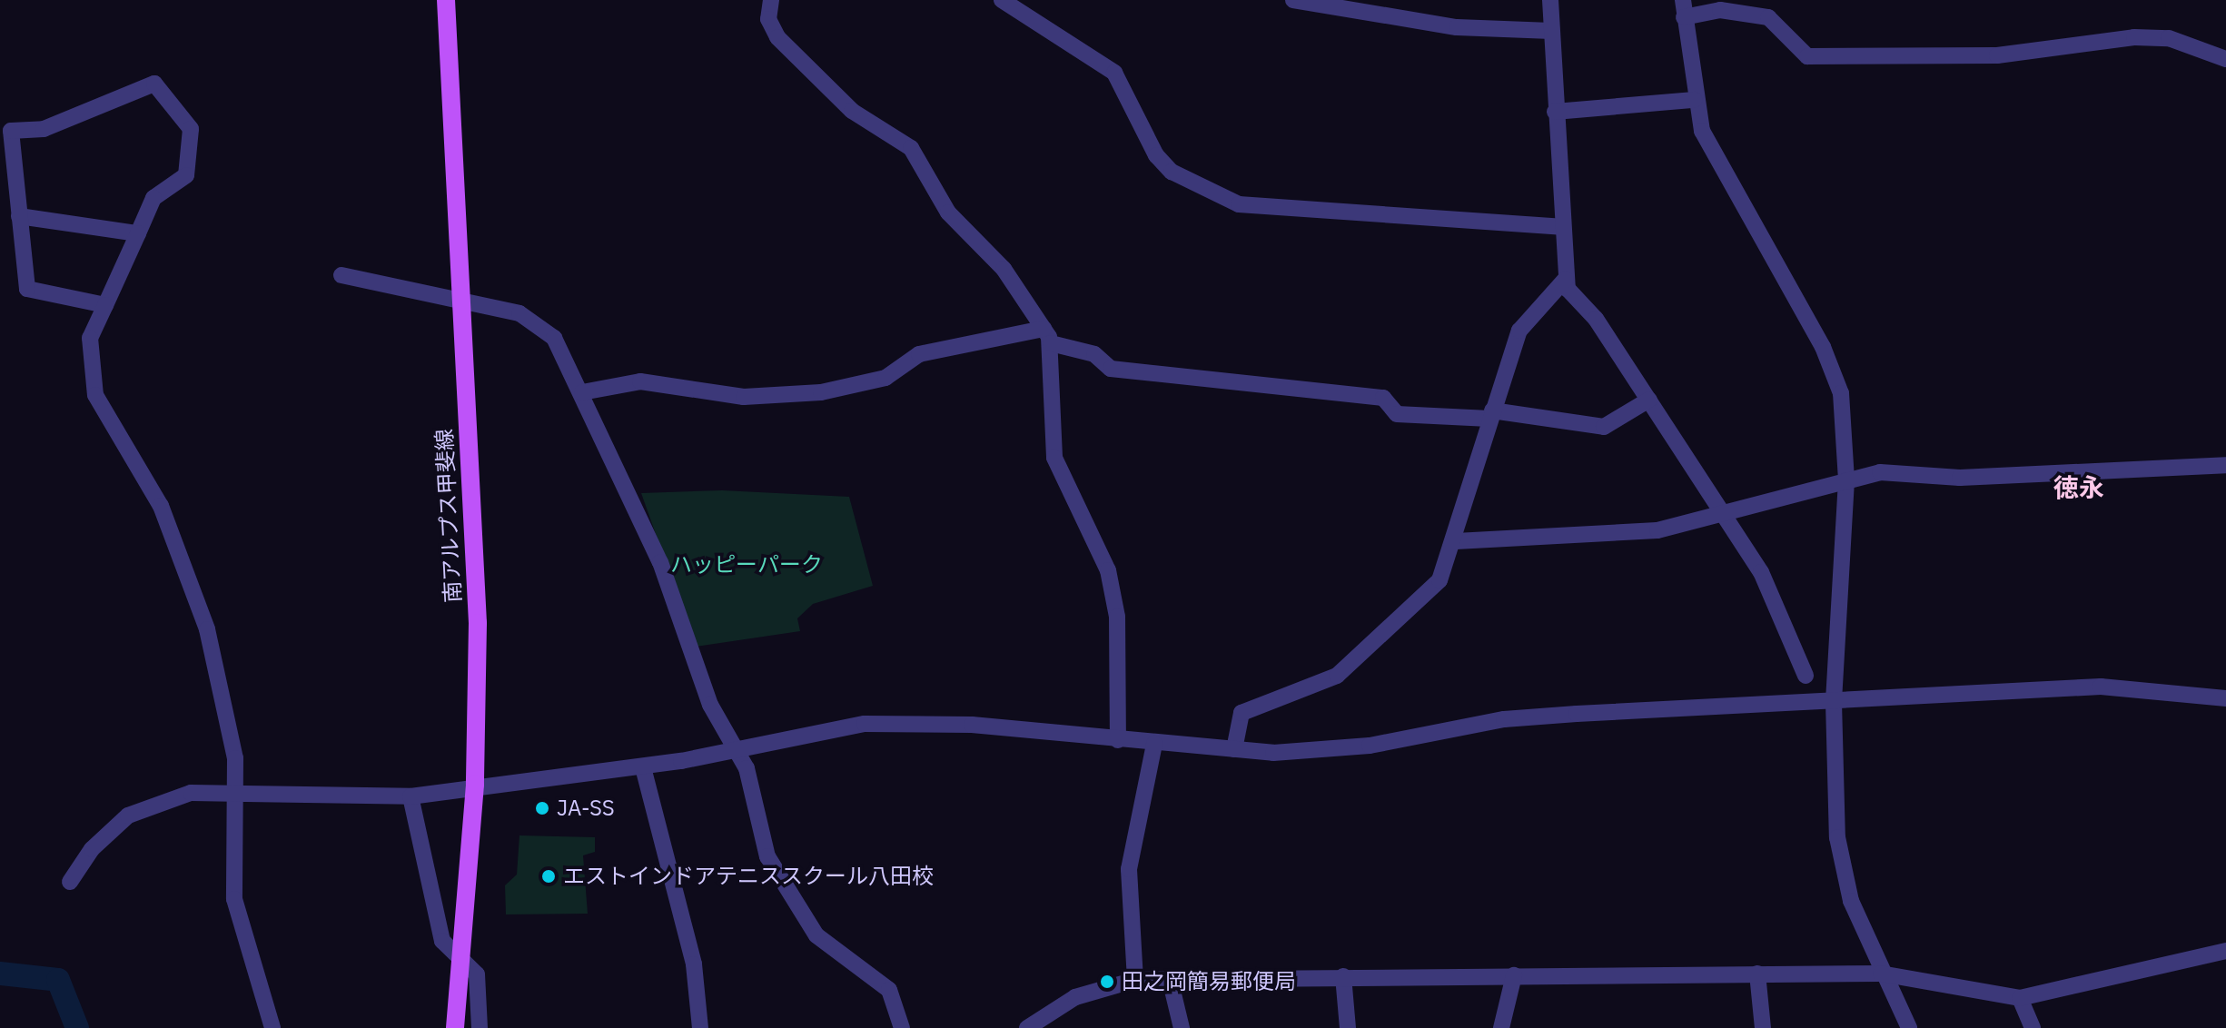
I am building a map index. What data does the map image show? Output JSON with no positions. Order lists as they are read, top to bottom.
{
  "streets": {
    "main road": ["南アルプス甲斐線"]
  },
  "districts": ["徳永"],
  "parks": ["ハッピーパーク"],
  "places": ["JA-SS", "エストインドアテニススクール八田校", "田之岡簡易郵便局"]
}
